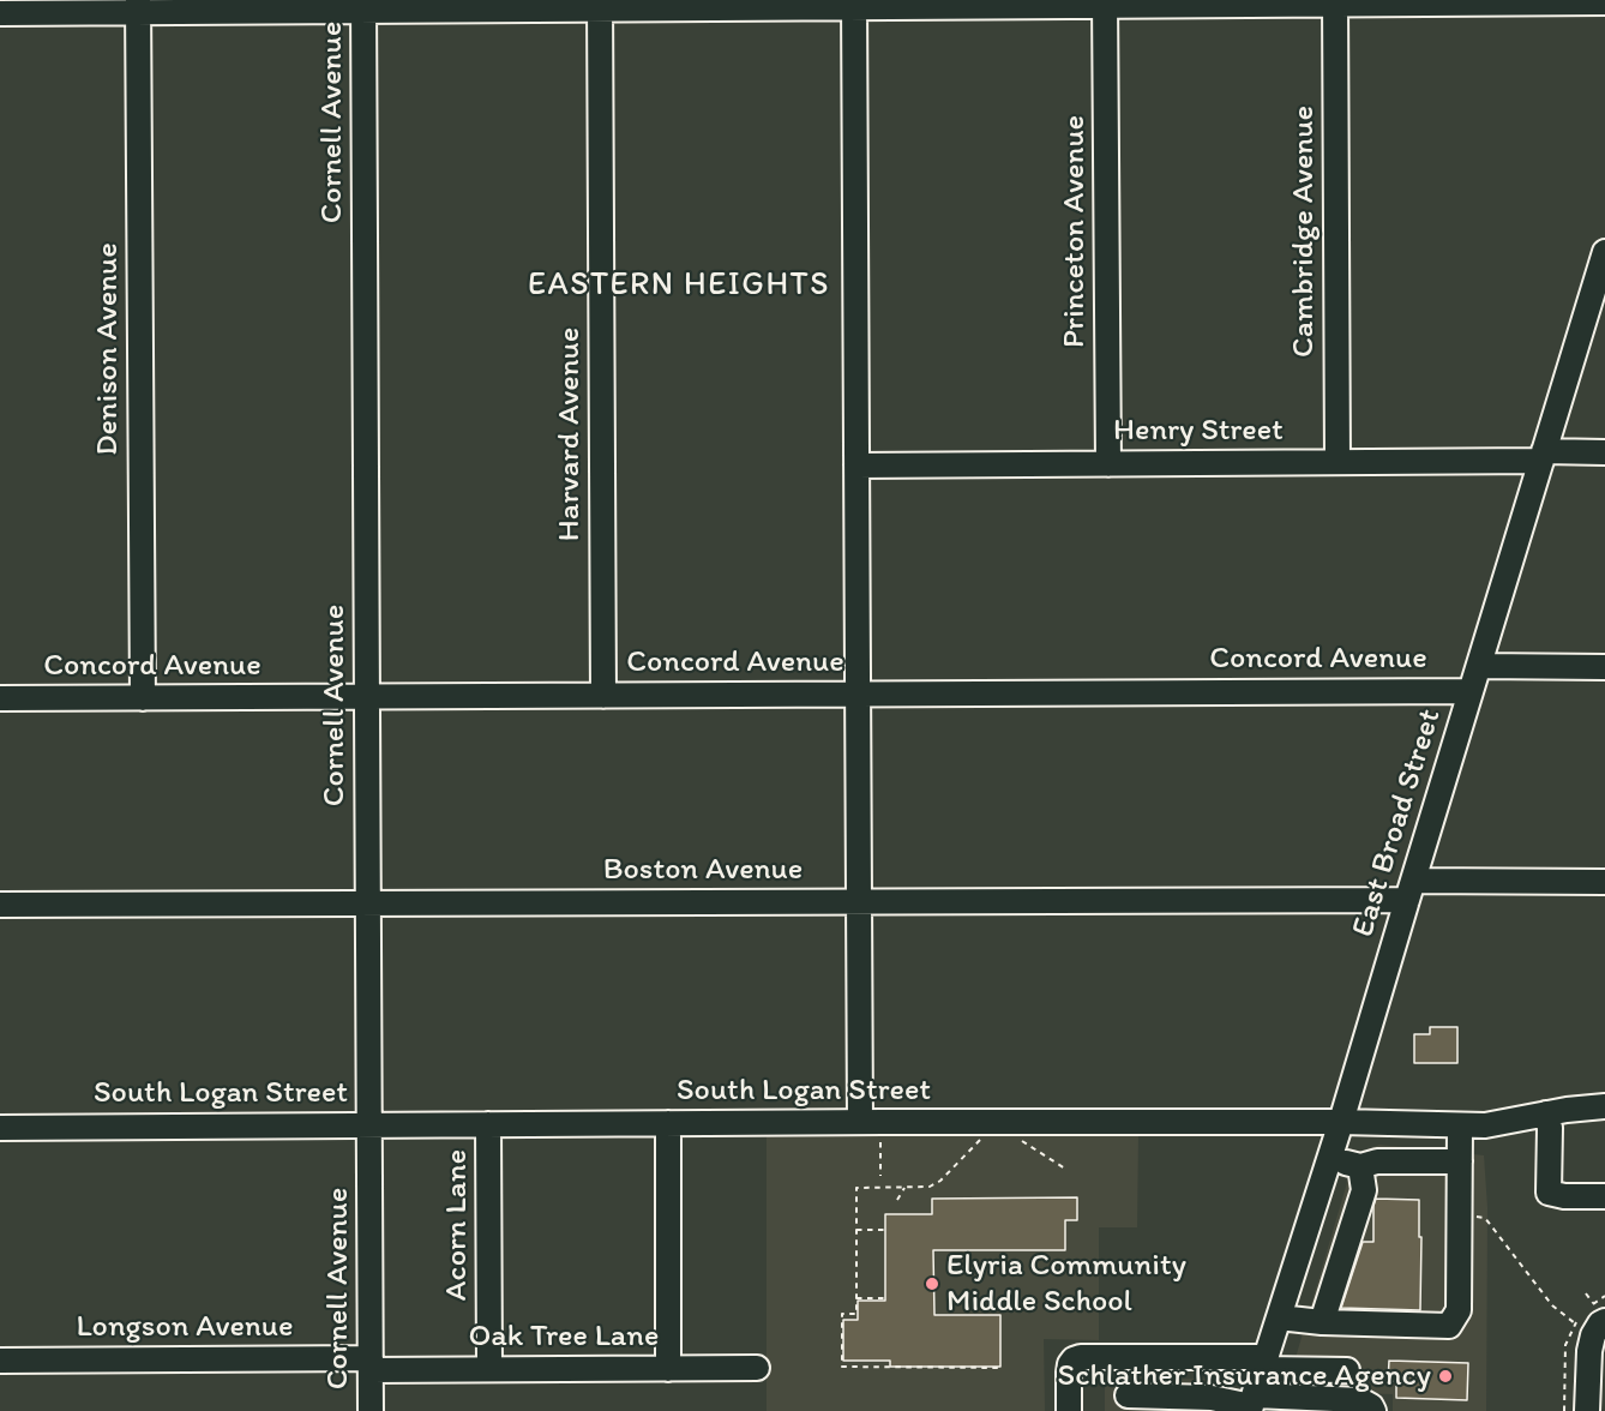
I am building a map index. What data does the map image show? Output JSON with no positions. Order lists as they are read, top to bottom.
{
  "streets": {
    "street": [
      "Cornell Avenue",
      "Princeton Avenue",
      "Cambridge Avenue",
      "Denison Avenue",
      "Henry Street",
      "Harvard Avenue",
      "Concord Avenue",
      "East Broad Street",
      "Boston Avenue",
      "South Logan Street",
      "Acorn Lane",
      "Longson Avenue",
      "Oak Tree Lane"
    ]
  },
  "crossings": [
    ["Cornell Avenue", "Concord Avenue"],
    ["Cornell Avenue", "Boston Avenue"],
    ["Cornell Avenue", "South Logan Street"],
    ["Cornell Avenue", "Longson Avenue"],
    ["Cornell Avenue", "Oak Tree Lane"],
    ["Princeton Avenue", "Henry Street"],
    ["Cambridge Avenue", "Henry Street"],
    ["Denison Avenue", "Concord Avenue"],
    ["Henry Street", "East Broad Street"],
    ["Harvard Avenue", "Concord Avenue"],
    ["Concord Avenue", "East Broad Street"],
    ["East Broad Street", "Boston Avenue"],
    ["East Broad Street", "South Logan Street"],
    ["South Logan Street", "Acorn Lane"],
    ["Acorn Lane", "Oak Tree Lane"],
    ["Longson Avenue", "Oak Tree Lane"]
  ],
  "districts": ["EASTERN HEIGHTS"],
  "places": ["Elyria Community Middle School", "Schlather Insurance Agency"]
}
